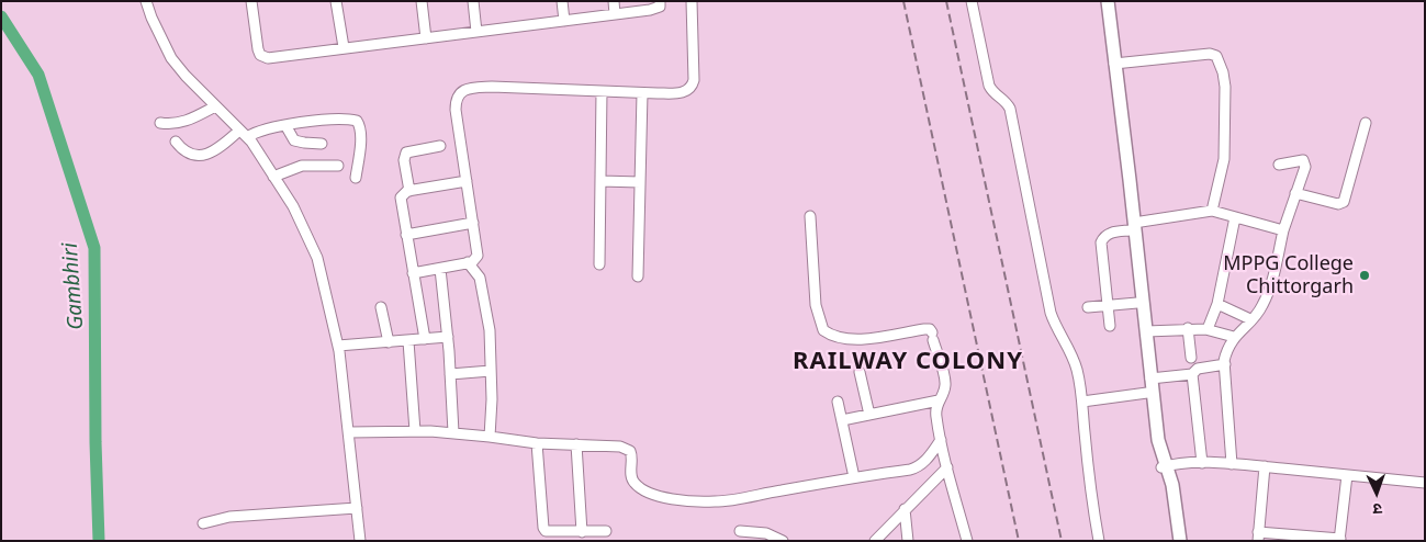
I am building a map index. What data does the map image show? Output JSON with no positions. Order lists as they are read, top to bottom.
{
  "districts": ["RAILWAY COLONY"],
  "water": ["Gambhiri"],
  "places": ["MPPG College Chittorgarh"],
  "north": "bottom"
}
